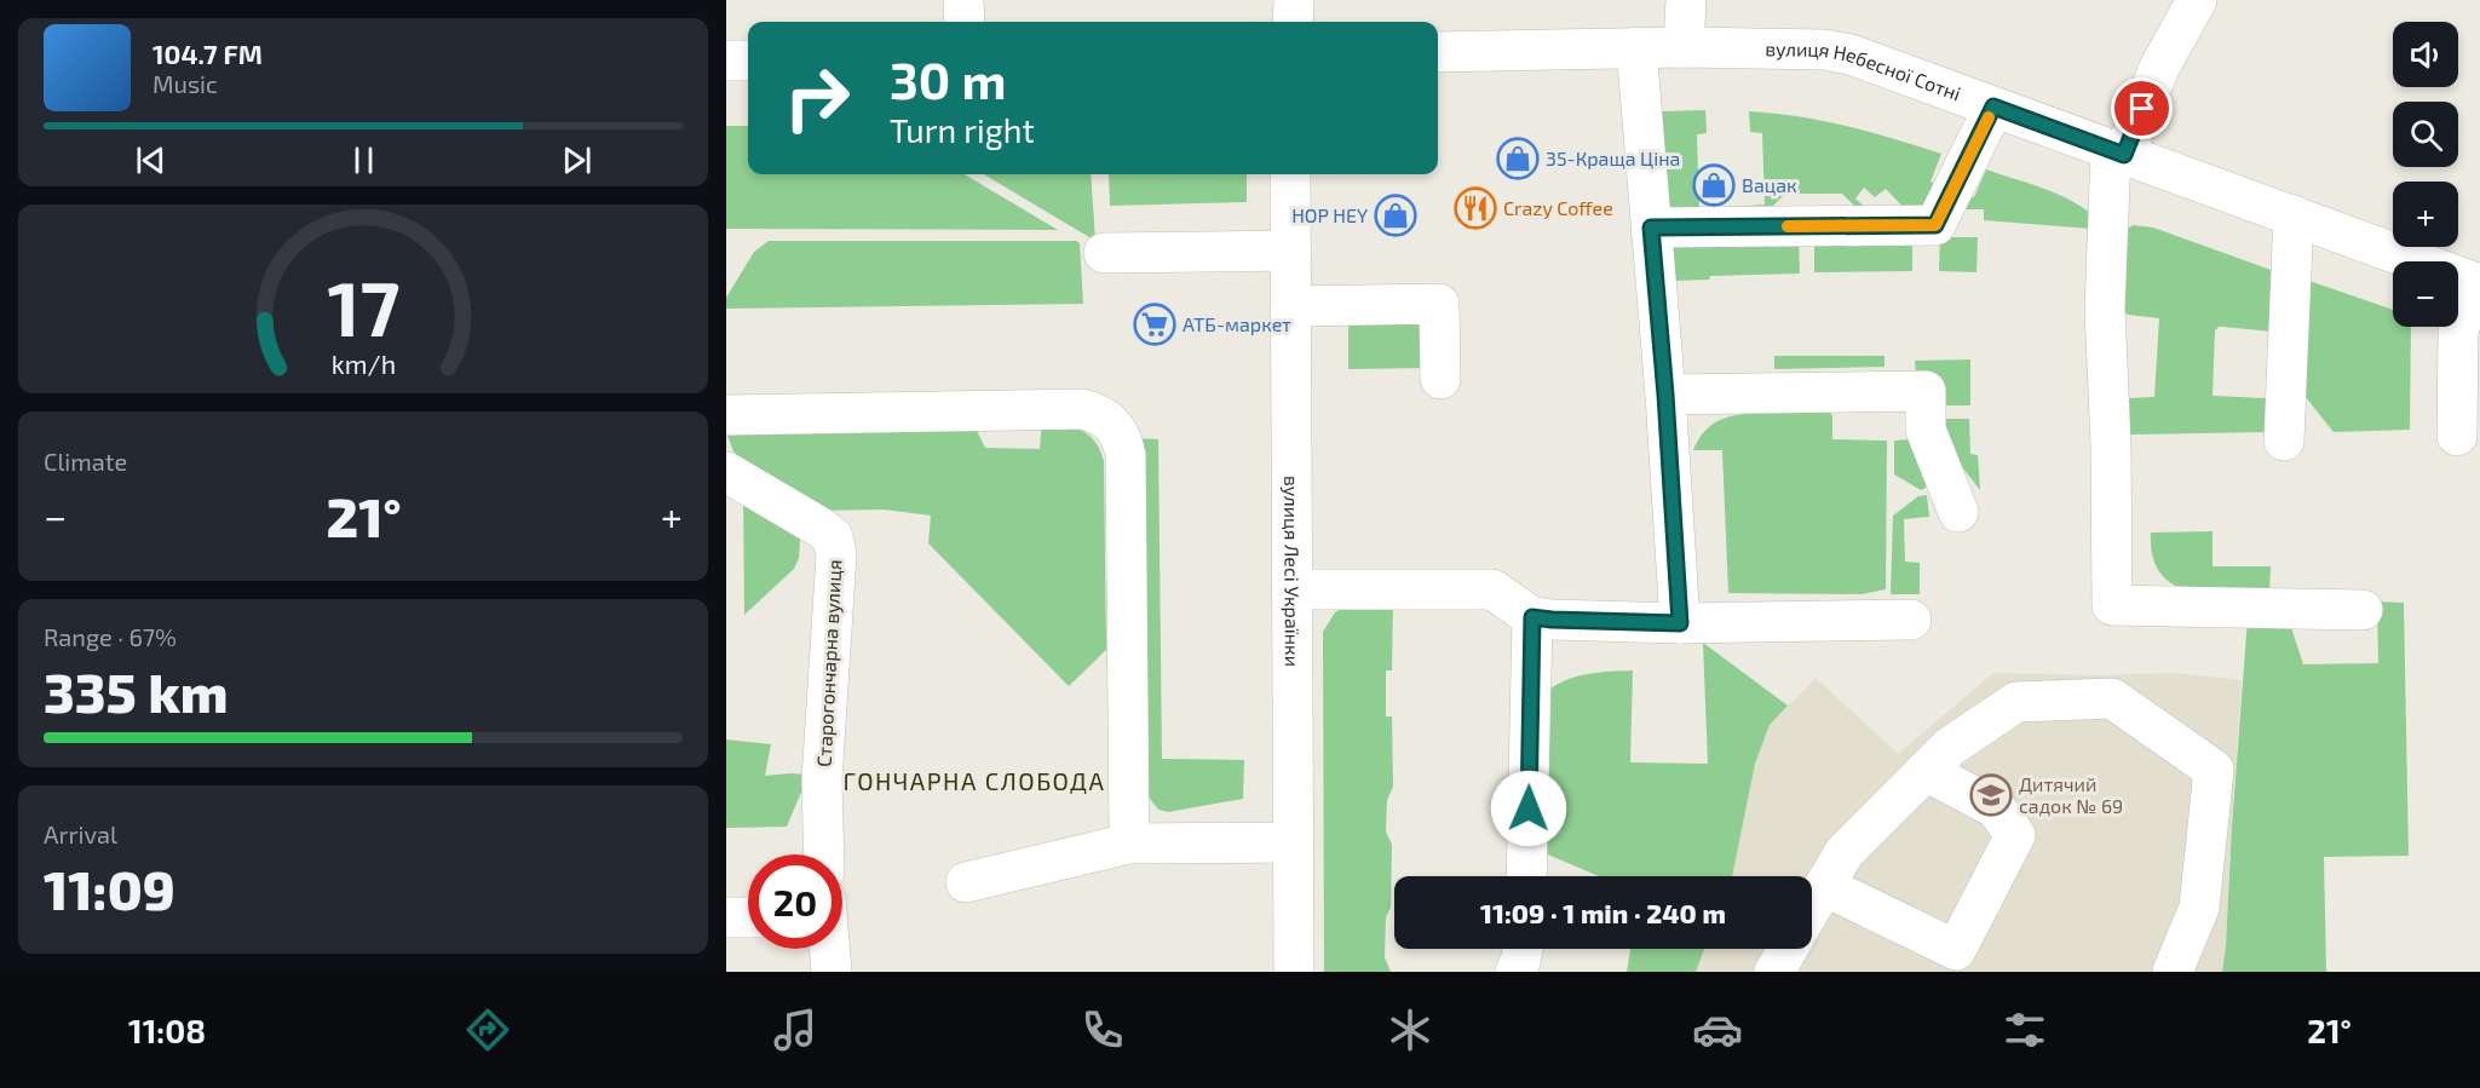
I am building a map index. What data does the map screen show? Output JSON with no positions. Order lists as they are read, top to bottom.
{
  "streets": {
    "street": ["вулиця Небесної Сотні", "вулиця Лесі Українки", "Старогончарна вулиця"]
  },
  "districts": ["ГОНЧАРНА СЛОБОДА"],
  "places": {
    "shop": ["35-Краща Ціна", "Вацак", "HOP HEY"],
    "restaurant": ["Crazy Coffee"],
    "supermarket": ["АТБ-маркет"],
    "school or university": ["Дитячий садок № 69"]
  },
  "page": {
    "map_buttons": ["+", "−"],
    "turn": ["30 m", "Turn right"],
    "song": ["104.7 FM", "Music"],
    "tile": [
      "Climate",
      ["Range · 67%", "335 km"],
      ["Arrival", "11:09"]
    ],
    "heat": ["−", "21°", "+"],
    "limit": "20",
    "trip": "11:09 · 1 min · 240 m",
    "tabs": ["11:08", "21°"],
    "gauge": ["17", "km/h"]
  }
}
